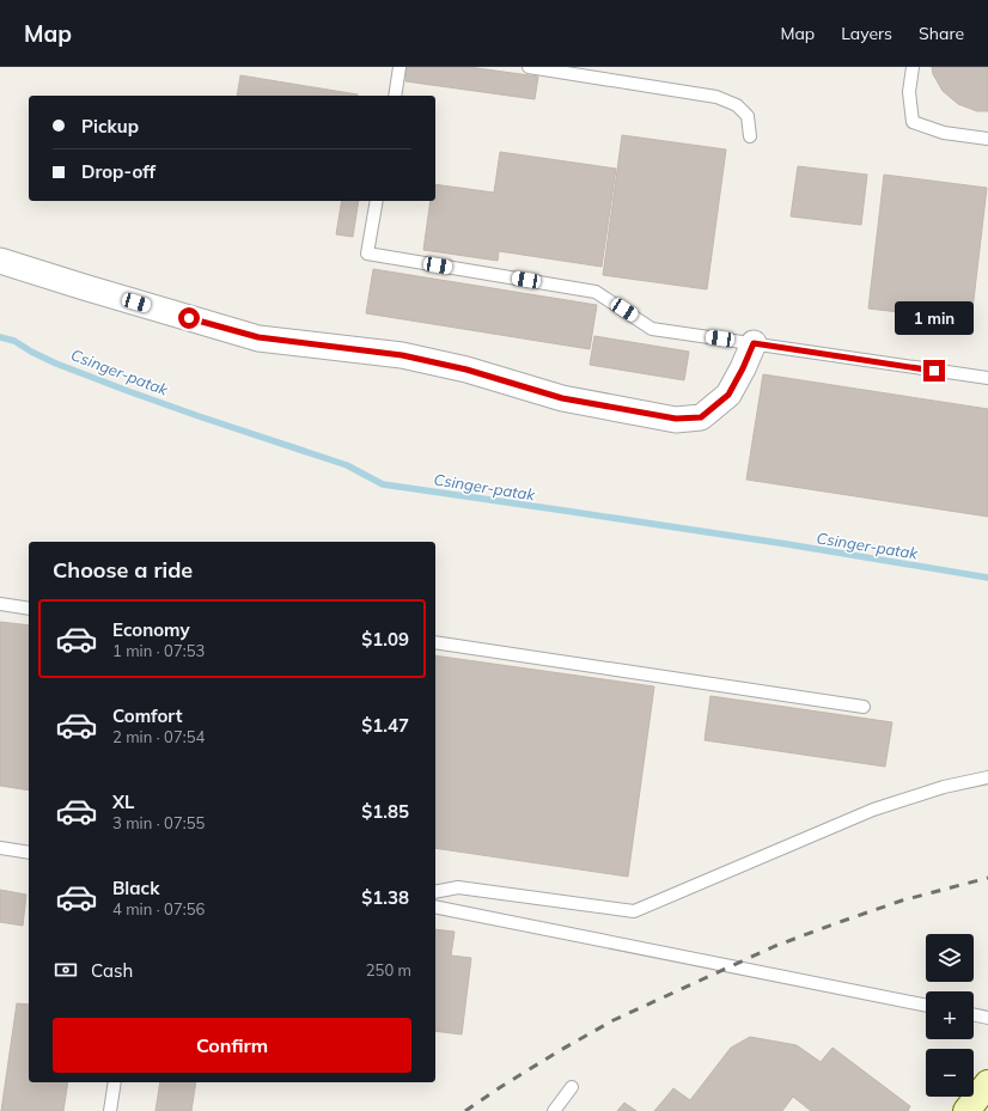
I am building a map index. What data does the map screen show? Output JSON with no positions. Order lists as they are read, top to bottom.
{
  "water": ["Csinger-patak"],
  "page": {
    "header": "Map",
    "nav": ["Map", "Layers", "Share"],
    "banner": ["Pickup", "Drop-off"],
    "bubble": "1 min",
    "heading": "Choose a ride",
    "list": [
      {
        "name": "Economy",
        "note": "1 min · 07:53",
        "value": "$1.09"
      },
      {
        "name": "Comfort",
        "note": "2 min · 07:54",
        "value": "$1.47"
      },
      {
        "name": "XL",
        "note": "3 min · 07:55",
        "value": "$1.85"
      },
      {
        "name": "Black",
        "note": "4 min · 07:56",
        "value": "$1.38"
      }
    ],
    "map_buttons": ["+", "−"],
    "pay": ["Cash", "250 m"],
    "buttons": "Confirm"
  }
}
